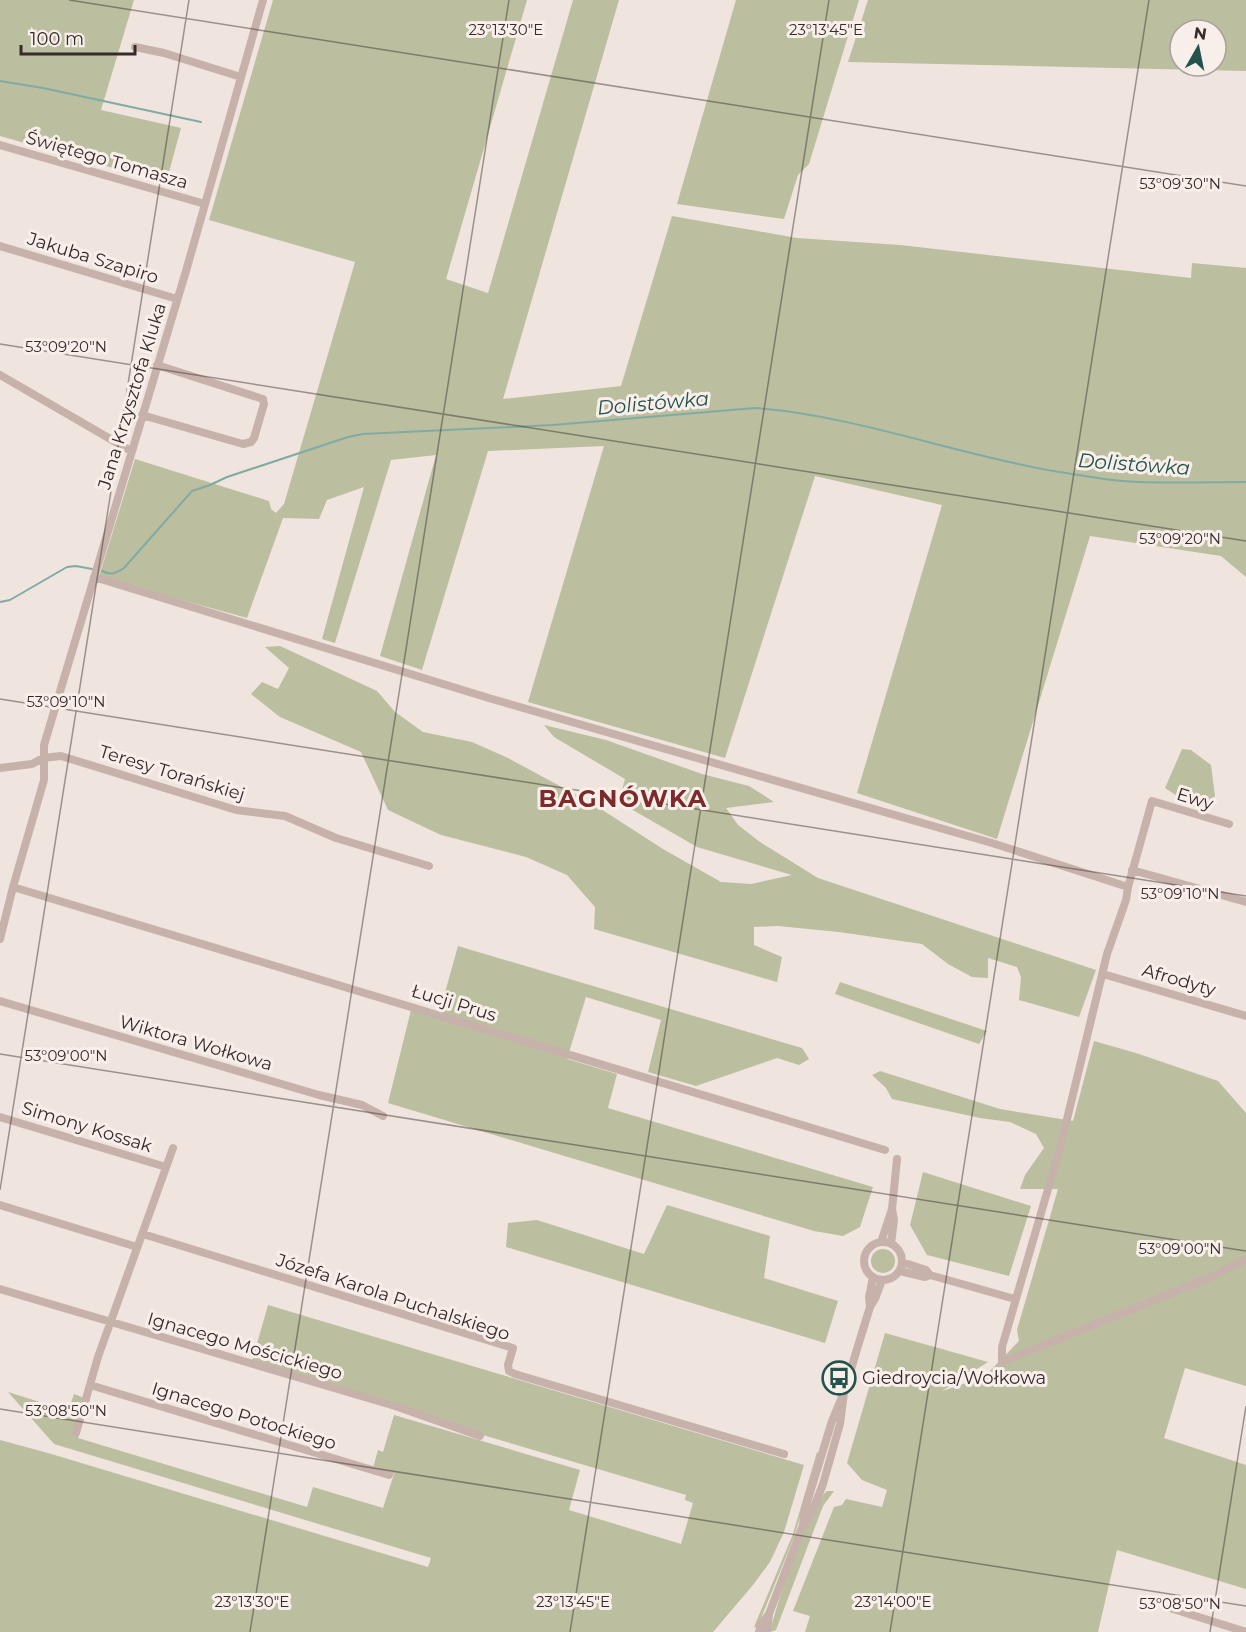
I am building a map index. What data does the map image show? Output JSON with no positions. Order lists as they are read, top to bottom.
{
  "streets": {
    "street": [
      "Świętego Tomasza",
      "Jakuba Szapiro",
      "Jana Krzysztofa Kluka",
      "Teresy Torańskiej",
      "Ewy",
      "Afrodyty",
      "Łucji Prus",
      "Wiktora Wołkowa",
      "Simony Kossak",
      "Józefa Karola Puchalskiego",
      "Ignacego Mościckiego",
      "Ignacego Potockiego"
    ]
  },
  "crossings": [
    ["Świętego Tomasza", "Jana Krzysztofa Kluka"],
    ["Jakuba Szapiro", "Jana Krzysztofa Kluka"],
    ["Jana Krzysztofa Kluka", "Teresy Torańskiej"],
    ["Jana Krzysztofa Kluka", "Łucji Prus"]
  ],
  "districts": ["BAGNÓWKA"],
  "water": ["Dolistówka"],
  "places": {
    "bus stop": ["Giedroycia/Wołkowa"]
  },
  "scale_bar": "100 m",
  "north": "top",
  "coordinates": [
    "23°13'30\"E",
    "23°13'45\"E",
    "53°09'30\"N",
    "53°09'20\"N",
    "53°09'10\"N",
    "53°09'00\"N",
    "53°08'50\"N",
    "23°14'00\"E"
  ]
}
